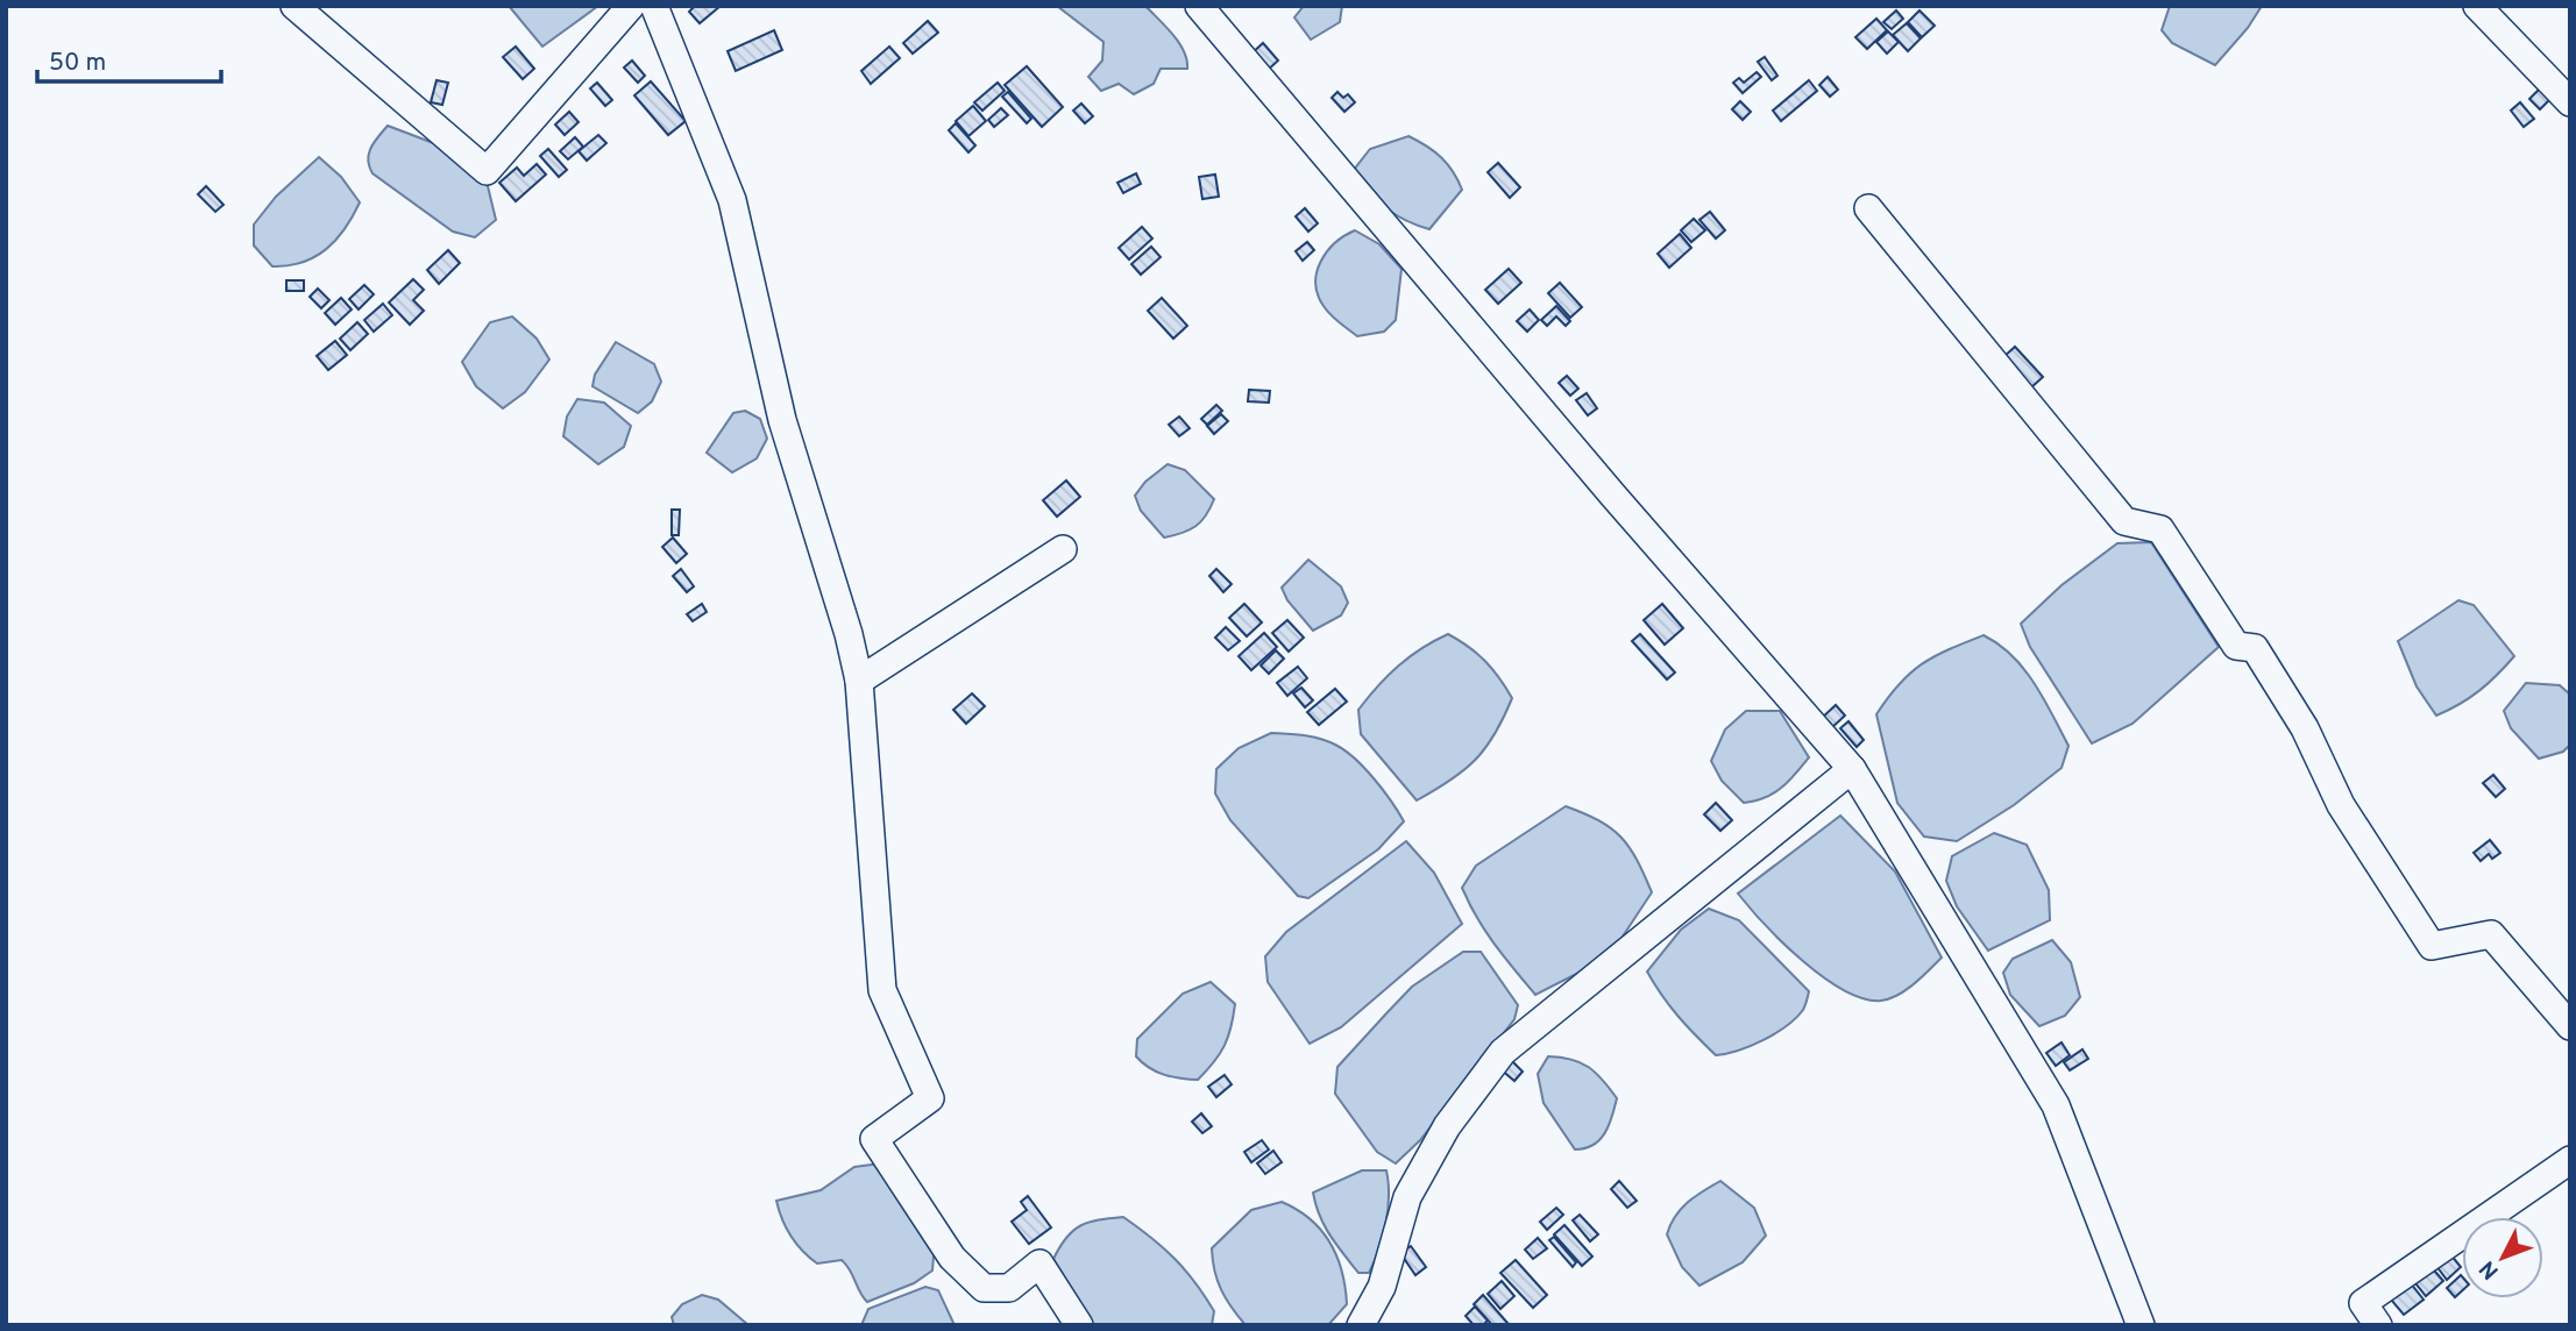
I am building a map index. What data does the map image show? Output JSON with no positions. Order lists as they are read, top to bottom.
{
  "scale_bar": "50 m",
  "north": "bottom left"
}
